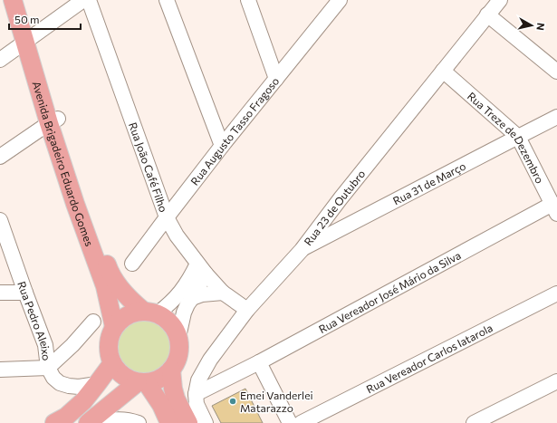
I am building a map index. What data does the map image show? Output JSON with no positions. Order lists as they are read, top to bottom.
{
  "streets": {
    "main road": ["Avenida Brigadeiro Eduardo Gomes"],
    "street": [
      "Rua Augusto Tasso Fragoso",
      "Rua Treze de Dezembro",
      "Rua João Café Filho",
      "Rua 31 de Março",
      "Rua 23 de Outubro",
      "Rua Vereador José Mário da Silva",
      "Rua Pedro Aleixo",
      "Rua Vereador Carlos Iatarola"
    ]
  },
  "crossings": [
    ["Rua Augusto Tasso Fragoso", "Rua João Café Filho"],
    ["Rua Treze de Dezembro", "Rua 31 de Março"],
    ["Rua Treze de Dezembro", "Rua 23 de Outubro"],
    ["Rua Treze de Dezembro", "Rua Vereador José Mário da Silva"],
    ["Rua João Café Filho", "Rua 23 de Outubro"],
    ["Rua 31 de Março", "Rua 23 de Outubro"],
    ["Rua 23 de Outubro", "Rua Vereador José Mário da Silva"]
  ],
  "places": ["Emei Vanderlei Matarazzo"],
  "scale_bar": "50 m",
  "north": "right"
}
